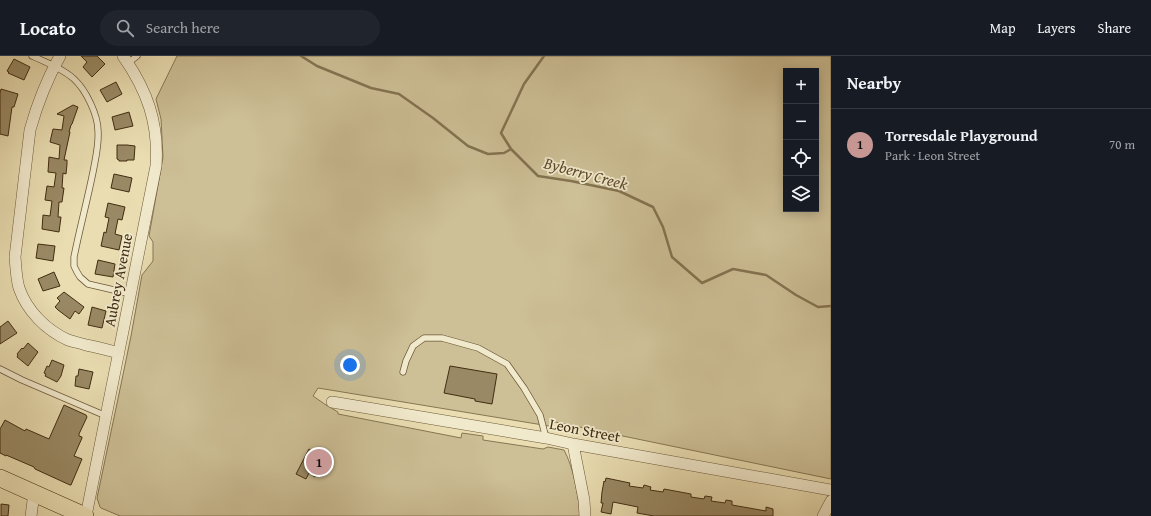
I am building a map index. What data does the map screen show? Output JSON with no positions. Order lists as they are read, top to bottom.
{
  "streets": {
    "street": ["Aubrey Avenue", "Leon Street"]
  },
  "water": ["Byberry Creek"],
  "page": {
    "header": "Locato",
    "search": "Search here",
    "nav": ["Map", "Layers", "Share"],
    "heading": "Nearby",
    "map_buttons": ["+", "−"],
    "list": [
      {
        "mark": "1",
        "name": "Torresdale Playground",
        "note": "Park · Leon Street",
        "value": "70 m"
      }
    ],
    "pins": "1"
  }
}
